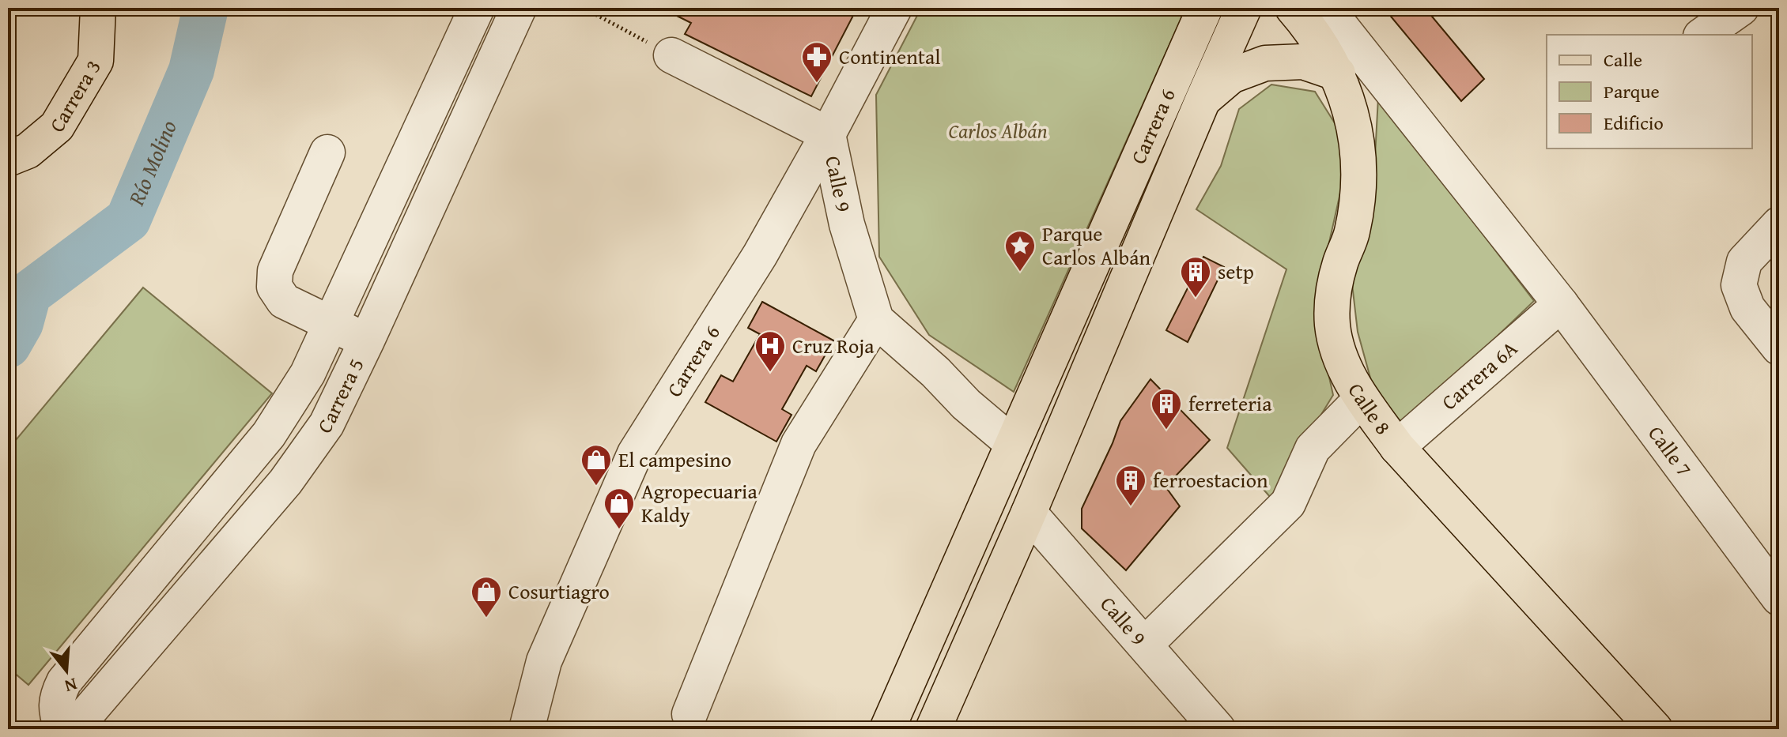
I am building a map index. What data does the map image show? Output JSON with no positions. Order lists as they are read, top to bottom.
{
  "streets": {
    "main road": ["Carrera 3", "Carrera 6", "Calle 8"],
    "street": [
      "Calle 9",
      "Carrera 6A",
      "Carrera 5",
      "Calle 7"
    ]
  },
  "crossings": [
    ["Carrera 6", "Calle 9"],
    ["Carrera 6A", "Calle 8"],
    ["Carrera 6A", "Calle 7"]
  ],
  "water": ["Río Molino"],
  "parks": ["Carlos Albán"],
  "places": {
    "pharmacy": ["Continental"],
    "place": ["Parque Carlos Albán"],
    "building": ["setp", "ferreteria", "ferroestacion"],
    "hospital": ["Cruz Roja"],
    "shop": ["El campesino", "Agropecuaria Kaldy", "Cosurtiagro"]
  },
  "legend": ["Calle", "Parque", "Edificio"],
  "north": "bottom"
}
